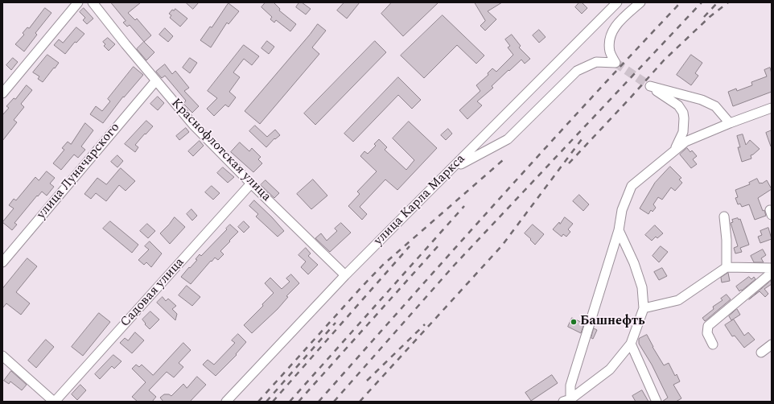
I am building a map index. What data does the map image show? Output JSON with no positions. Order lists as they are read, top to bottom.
{
  "streets": {
    "street": [
      "Краснофлотская улица",
      "улица Луначарского",
      "улица Карла Маркса",
      "Садовая улица"
    ]
  },
  "crossings": [
    ["Краснофлотская улица", "улица Луначарского"],
    ["Краснофлотская улица", "улица Карла Маркса"],
    ["Краснофлотская улица", "Садовая улица"]
  ],
  "places": ["Башнефть"]
}
